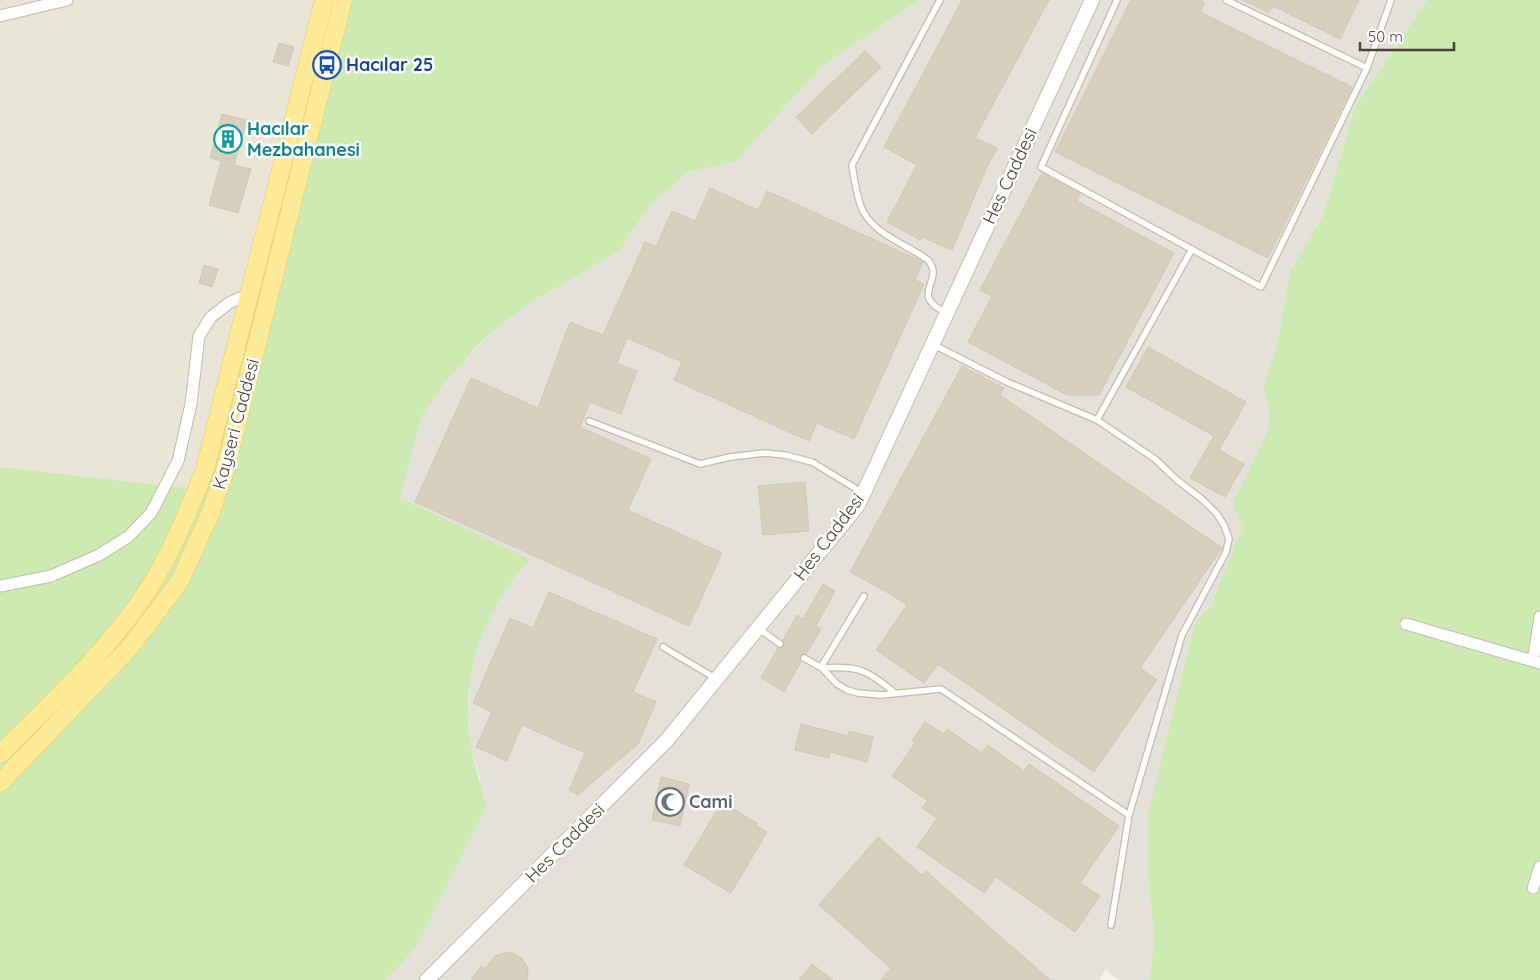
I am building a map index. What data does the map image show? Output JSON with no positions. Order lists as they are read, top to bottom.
{
  "streets": {
    "main road": ["Kayseri Caddesi"],
    "street": ["Hes Caddesi"]
  },
  "places": {
    "bus stop": ["Hacılar 25"],
    "building": ["Hacılar Mezbahanesi"],
    "mosque": ["Cami"]
  },
  "scale_bar": "50 m"
}
